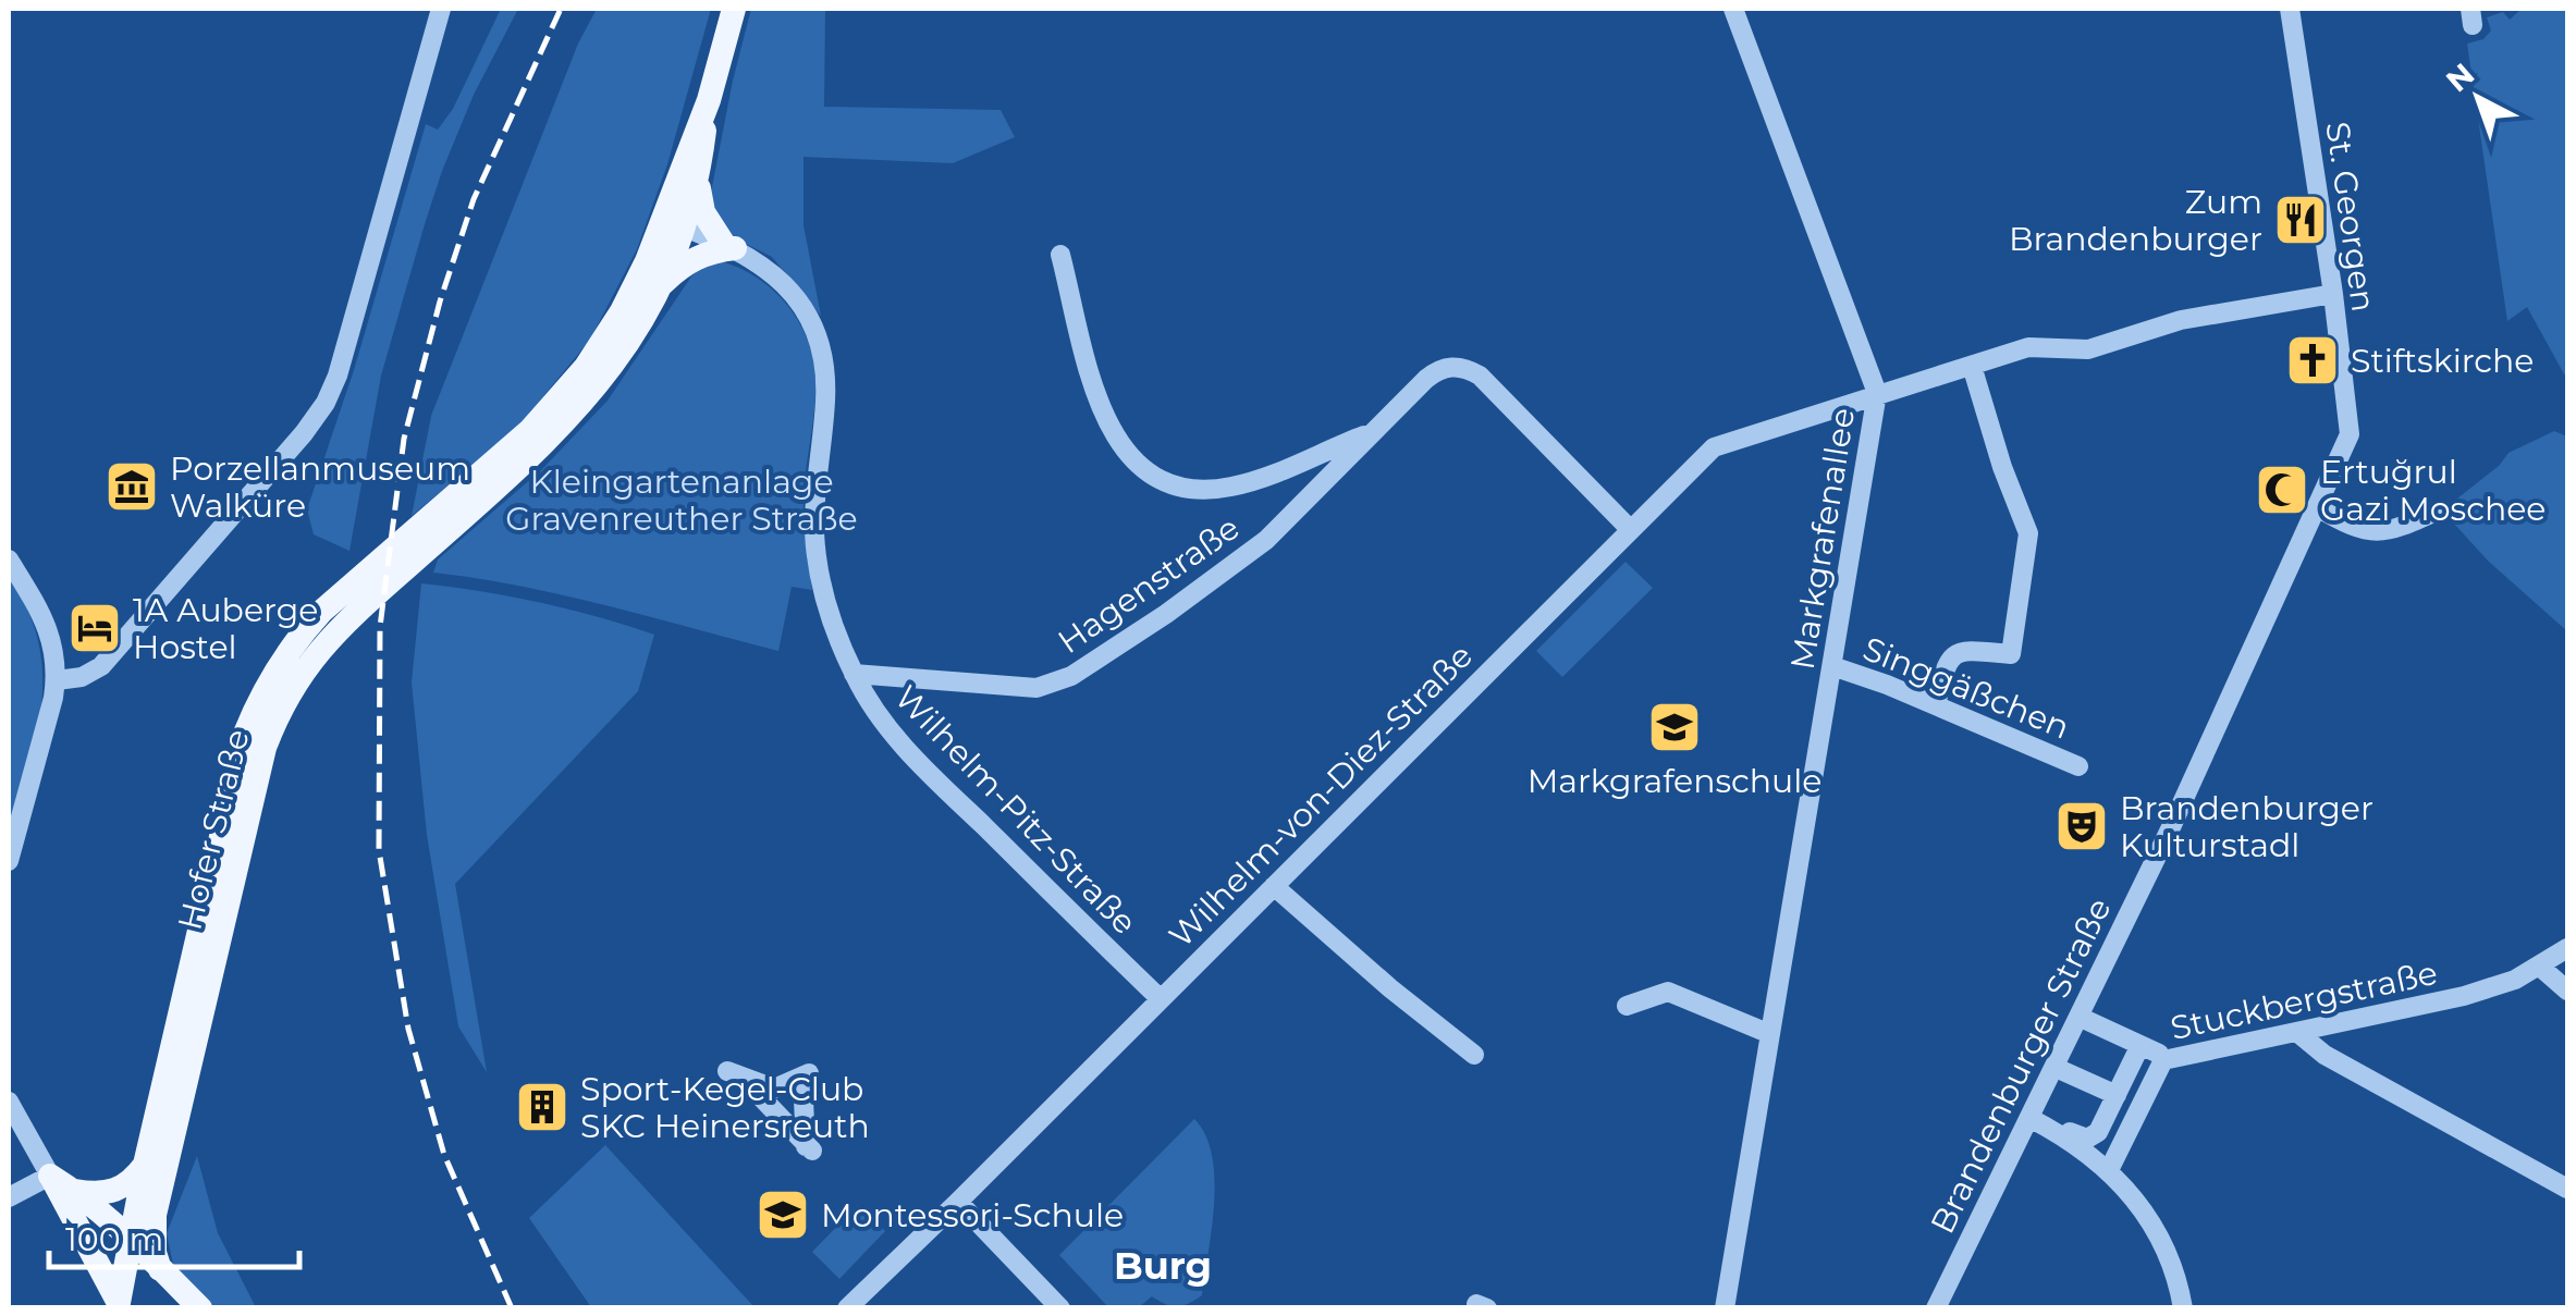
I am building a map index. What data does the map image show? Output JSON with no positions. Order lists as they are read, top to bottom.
{
  "streets": {
    "main road": ["Hofer Straße"],
    "street": [
      "St. Georgen",
      "Markgrafenallee",
      "Hagenstraße",
      "Singgäßchen",
      "Wilhelm-von-Diez-Straße",
      "Wilhelm-Pitz-Straße",
      "Stuckbergstraße",
      "Brandenburger Straße"
    ]
  },
  "crossings": [
    ["St. Georgen", "Wilhelm-von-Diez-Straße"],
    ["St. Georgen", "Brandenburger Straße"],
    ["Markgrafenallee", "Singgäßchen"],
    ["Markgrafenallee", "Wilhelm-von-Diez-Straße"],
    ["Hagenstraße", "Wilhelm-von-Diez-Straße"],
    ["Hagenstraße", "Wilhelm-Pitz-Straße"],
    ["Wilhelm-von-Diez-Straße", "Wilhelm-Pitz-Straße"],
    ["Wilhelm-Pitz-Straße", "Hofer Straße"]
  ],
  "districts": ["Burg"],
  "parks": ["Kleingartenanlage Gravenreuther Straße"],
  "places": {
    "restaurant": ["Zum Brandenburger"],
    "church": ["Stiftskirche"],
    "museum": ["Porzellanmuseum Walküre"],
    "mosque": ["Ertuğrul Gazi Moschee"],
    "hotel": ["1A Auberge Hostel"],
    "school or university": ["Markgrafenschule", "Montessori-Schule"],
    "theatre": ["Brandenburger Kulturstadl"],
    "building": ["Sport-Kegel-Club SKC Heinersreuth"]
  },
  "scale_bar": "100 m",
  "north": "top left"
}
